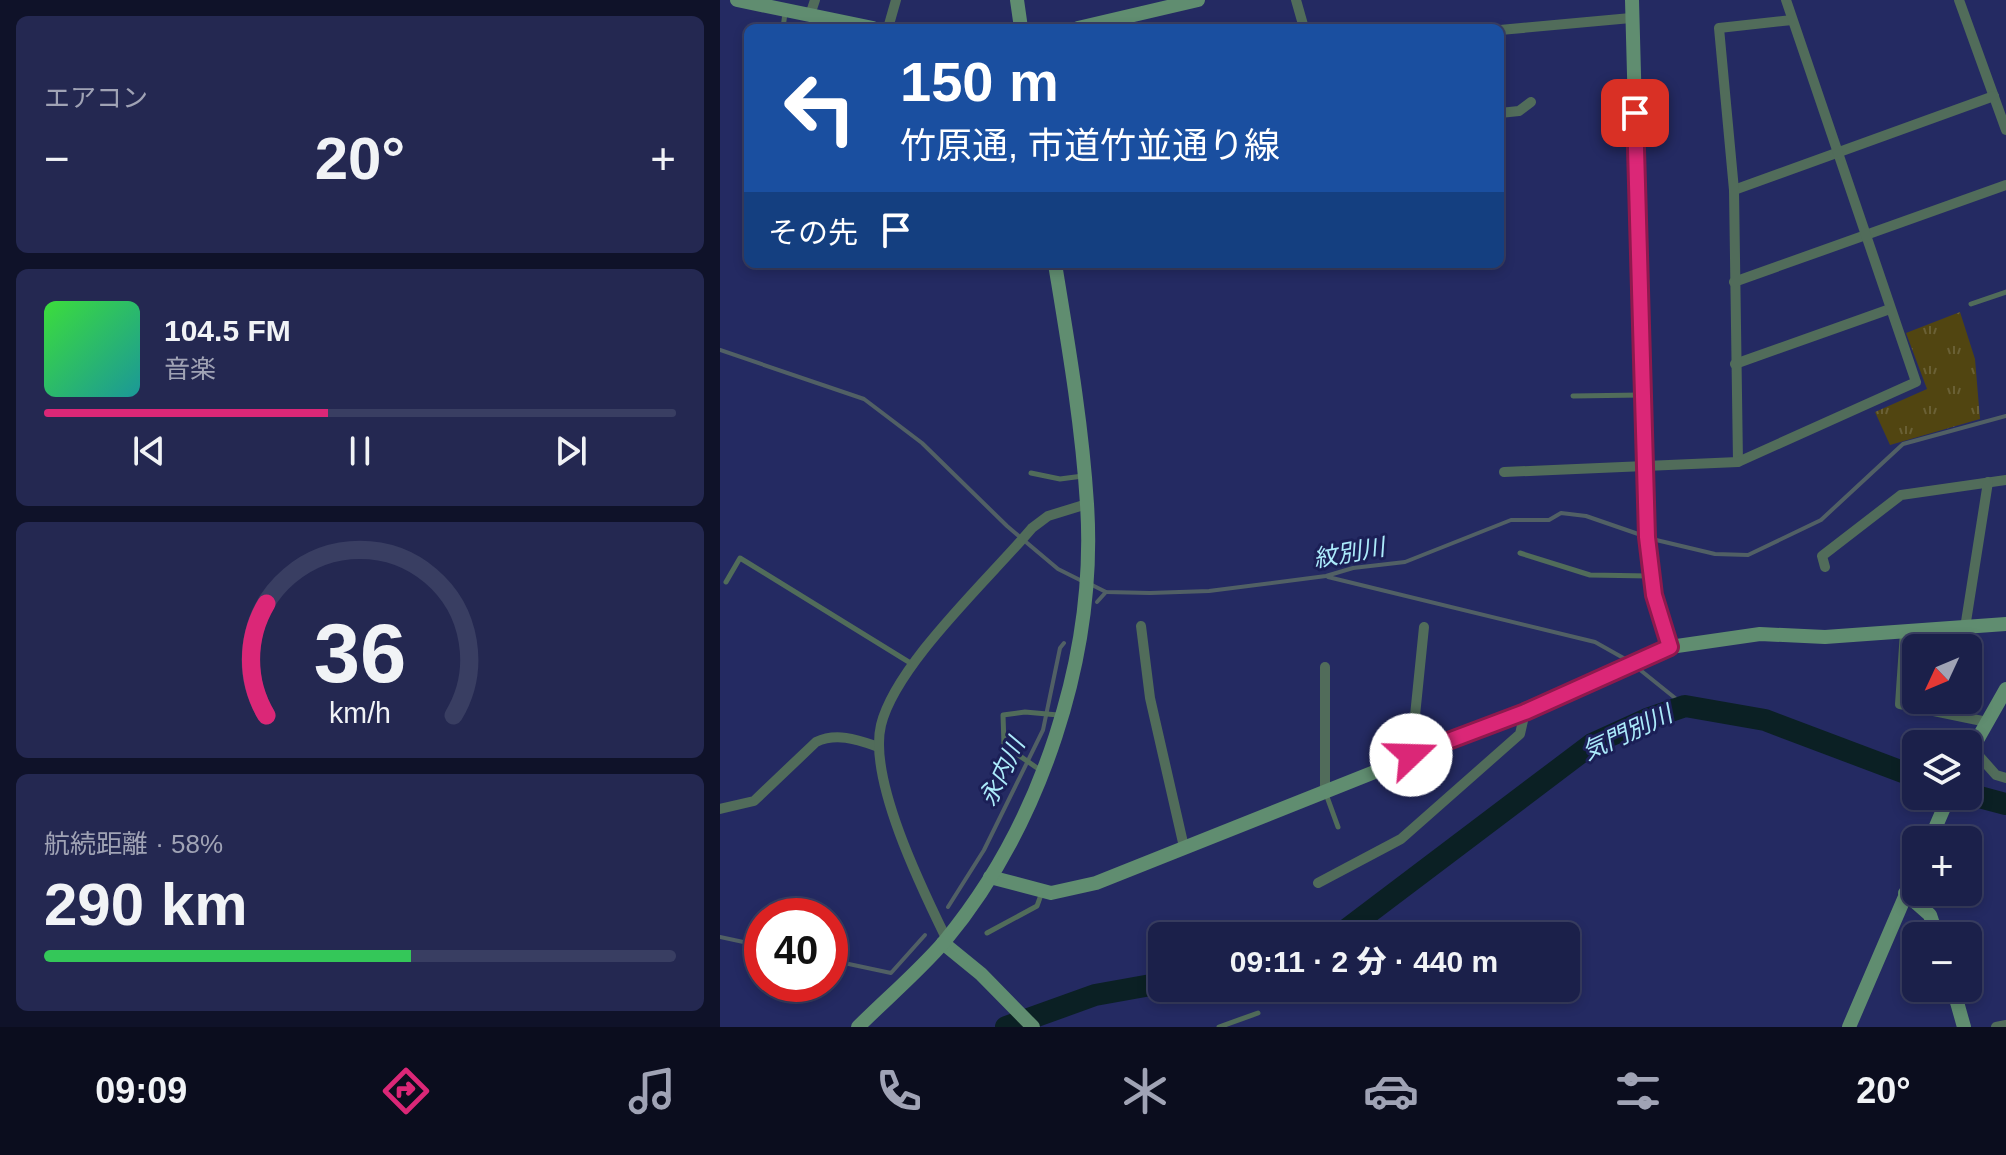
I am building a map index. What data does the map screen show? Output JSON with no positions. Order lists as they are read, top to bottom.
{
  "water": ["紋別川", "気門別川", "永内川"],
  "north": "bottom left",
  "page": {
    "tile": [
      "エアコン",
      ["航続距離 · 58%", "290 km"]
    ],
    "turn": ["150 m", "竹原通, 市道竹並通り線"],
    "heat": ["−", "20°", "+"],
    "then": "その先",
    "song": ["104.5 FM", "音楽"],
    "map_buttons": ["+", "−"],
    "limit": "40",
    "trip": "09:11 · 2 分 · 440 m",
    "tabs": ["09:09", "20°"],
    "gauge": ["36", "km/h"]
  }
}
